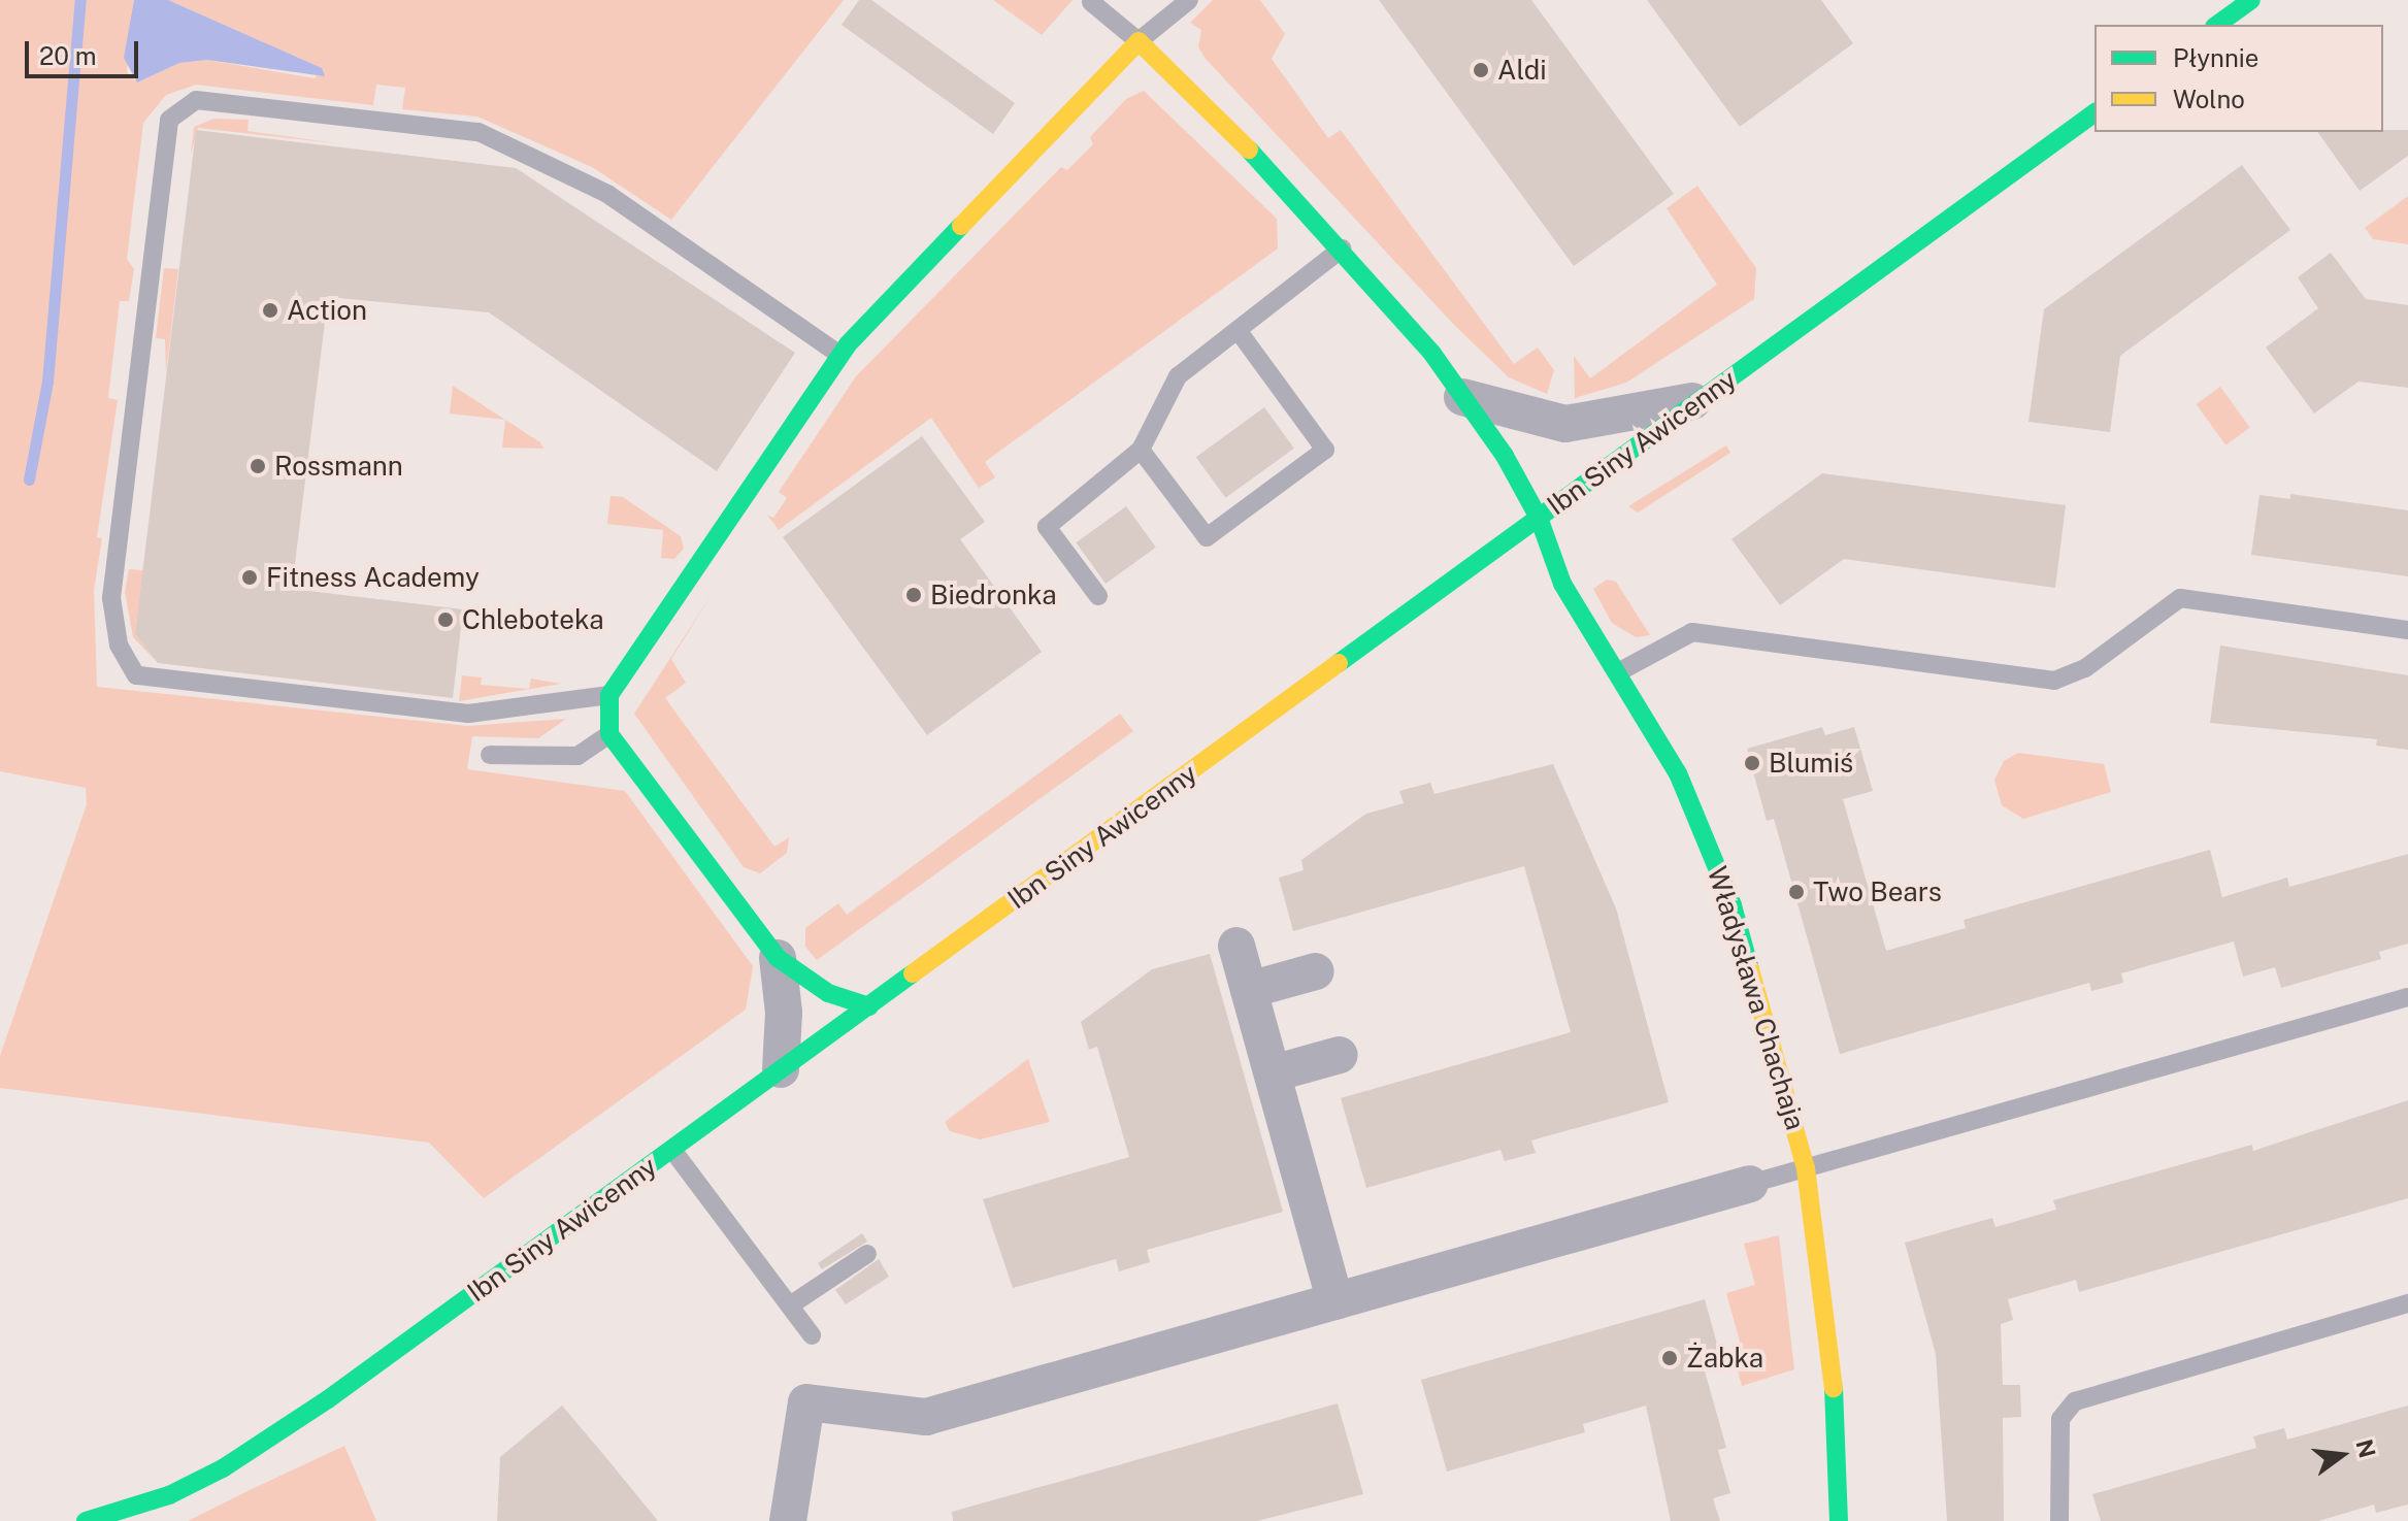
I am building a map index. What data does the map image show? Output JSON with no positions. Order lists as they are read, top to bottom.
{
  "streets": {
    "street": ["Ibn Siny Awicenny", "Władysława Chachaja"]
  },
  "crossings": [
    ["Ibn Siny Awicenny", "Władysława Chachaja"]
  ],
  "places": [
    "Aldi",
    "Action",
    "Rossmann",
    "Fitness Academy",
    "Biedronka",
    "Chleboteka",
    "Blumiś",
    "Two Bears",
    "Żabka"
  ],
  "legend": ["Płynnie", "Wolno"],
  "scale_bar": "20 m",
  "north": "right"
}
